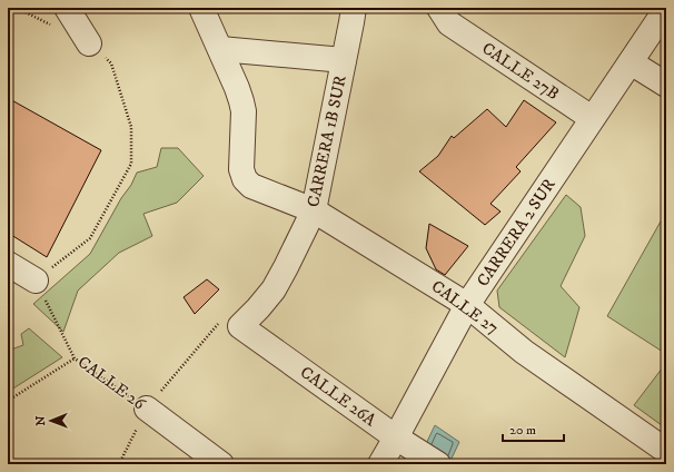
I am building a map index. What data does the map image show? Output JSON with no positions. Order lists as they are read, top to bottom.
{
  "streets": {
    "street": [
      "CALLE 27B",
      "CARRERA 1B SUR",
      "CARRERA 2 SUR",
      "CALLE 27",
      "CALLE 26",
      "CALLE 26A"
    ]
  },
  "crossings": [
    ["CALLE 27B", "CARRERA 2 SUR"],
    ["CARRERA 1B SUR", "CALLE 27"],
    ["CARRERA 1B SUR", "CALLE 26A"],
    ["CARRERA 2 SUR", "CALLE 27"],
    ["CARRERA 2 SUR", "CALLE 26A"]
  ],
  "scale_bar": "20 m",
  "north": "left"
}
